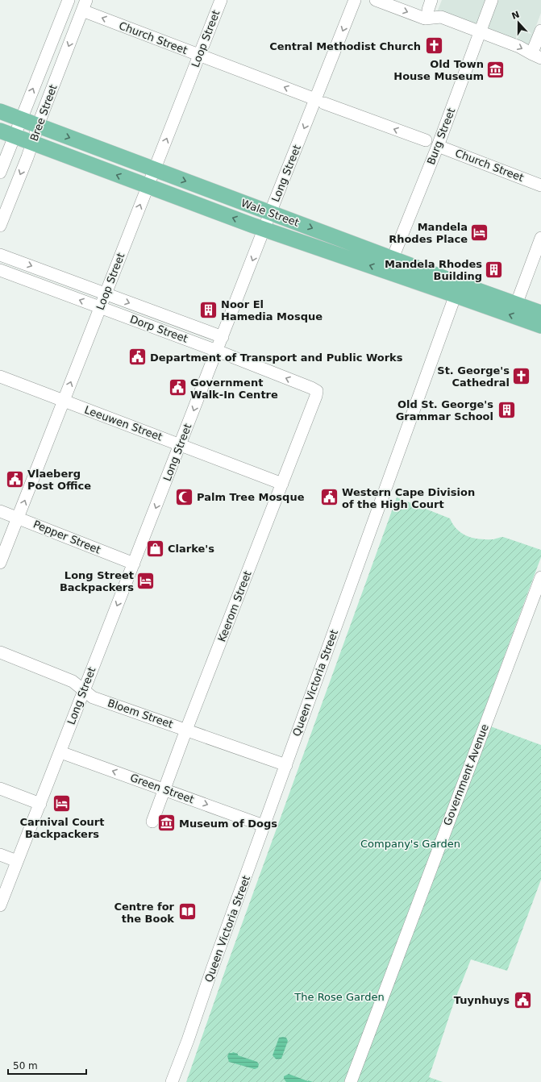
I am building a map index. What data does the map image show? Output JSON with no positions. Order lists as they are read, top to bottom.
{
  "streets": {
    "main road": ["Wale Street"],
    "street": [
      "Church Street",
      "Loop Street",
      "Bree Street",
      "Burg Street",
      "Long Street",
      "Dorp Street",
      "Leeuwen Street",
      "Pepper Street",
      "Keerom Street",
      "Queen Victoria Street",
      "Bloem Street",
      "Government Avenue",
      "Green Street"
    ]
  },
  "crossings": [
    ["Church Street", "Loop Street"],
    ["Church Street", "Bree Street"],
    ["Church Street", "Burg Street"],
    ["Church Street", "Long Street"],
    ["Loop Street", "Wale Street"],
    ["Loop Street", "Dorp Street"],
    ["Loop Street", "Leeuwen Street"],
    ["Loop Street", "Pepper Street"],
    ["Bree Street", "Wale Street"],
    ["Burg Street", "Wale Street"],
    ["Long Street", "Wale Street"],
    ["Long Street", "Dorp Street"],
    ["Long Street", "Leeuwen Street"],
    ["Long Street", "Pepper Street"],
    ["Long Street", "Bloem Street"],
    ["Long Street", "Green Street"],
    ["Wale Street", "Queen Victoria Street"],
    ["Dorp Street", "Keerom Street"],
    ["Leeuwen Street", "Keerom Street"],
    ["Keerom Street", "Bloem Street"],
    ["Keerom Street", "Green Street"],
    ["Queen Victoria Street", "Bloem Street"],
    ["Queen Victoria Street", "Green Street"]
  ],
  "one_way": ["Church Street", "Loop Street", "Long Street"],
  "parks": ["Company's Garden", "The Rose Garden"],
  "places": {
    "church": ["Central Methodist Church", "St. George's Cathedral"],
    "museum": ["Old Town House Museum", "Museum of Dogs"],
    "hotel": ["Mandela Rhodes Place", "Long Street Backpackers", "Carnival Court Backpackers"],
    "building": ["Mandela Rhodes Building", "Noor El Hamedia Mosque", "Old St. George's Grammar School"],
    "public building": [
      "Department of Transport and Public Works",
      "Government Walk-In Centre",
      "Vlaeberg Post Office",
      "Western Cape Division of the High Court",
      "Tuynhuys"
    ],
    "mosque": ["Palm Tree Mosque"],
    "shop": ["Clarke's"],
    "library": ["Centre for the Book"]
  },
  "scale_bar": "50 m",
  "north": "top"
}
